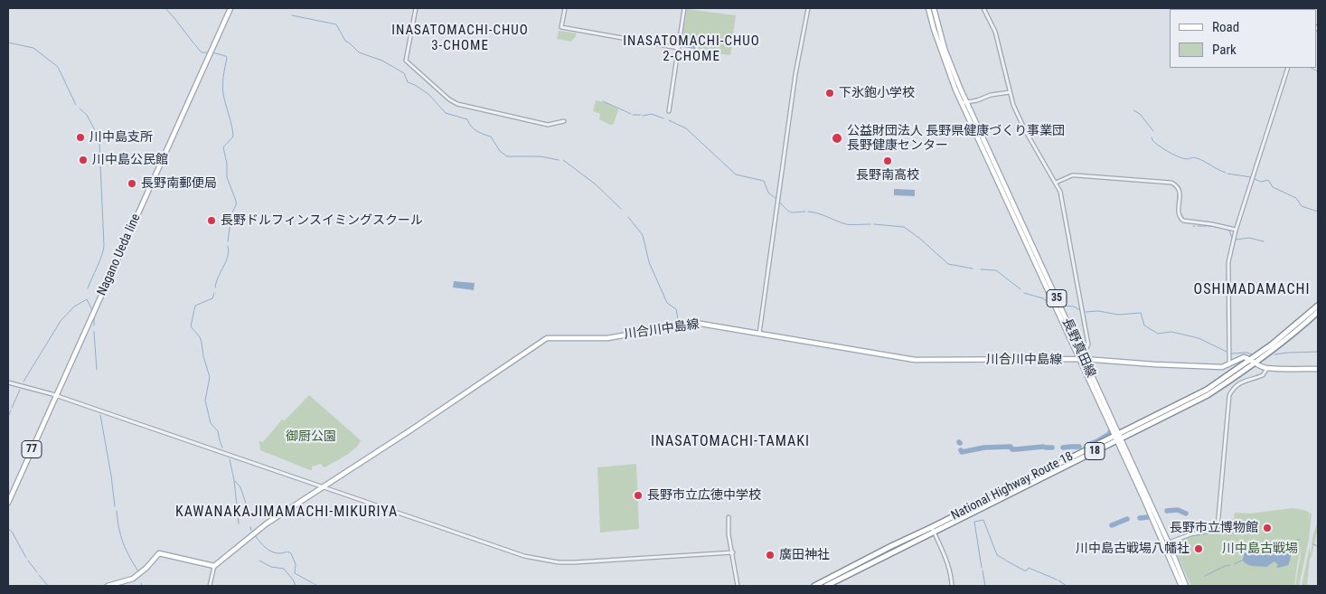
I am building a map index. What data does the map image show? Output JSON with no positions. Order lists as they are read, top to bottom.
{
  "streets": {
    "highway": ["18", "National Highway Route 18"],
    "main road": [
      "Nagano Ueda line",
      "35",
      "川合川中島線",
      "長野真田線",
      "77"
    ]
  },
  "crossings": [
    ["川合川中島線", "長野真田線"],
    ["川合川中島線", "National Highway Route 18"],
    ["長野真田線", "National Highway Route 18"]
  ],
  "districts": [
    "INASATOMACHI-CHUO 3-CHOME",
    "INASATOMACHI-CHUO 2-CHOME",
    "OSHIMADAMACHI",
    "INASATOMACHI-TAMAKI",
    "KAWANAKAJIMAMACHI-MIKURIYA"
  ],
  "parks": ["御厨公園", "川中島古戦場"],
  "places": [
    "下氷鉋小学校",
    "川中島支所",
    "公益財団法人 長野県健康づくり事業団 長野健康センター",
    "川中島公民館",
    "長野南高校",
    "長野南郵便局",
    "長野ドルフィンスイミングスクール",
    "長野市立広徳中学校",
    "長野市立博物館",
    "川中島古戦場八幡社",
    "廣田神社"
  ],
  "legend": ["Road", "Park"]
}
